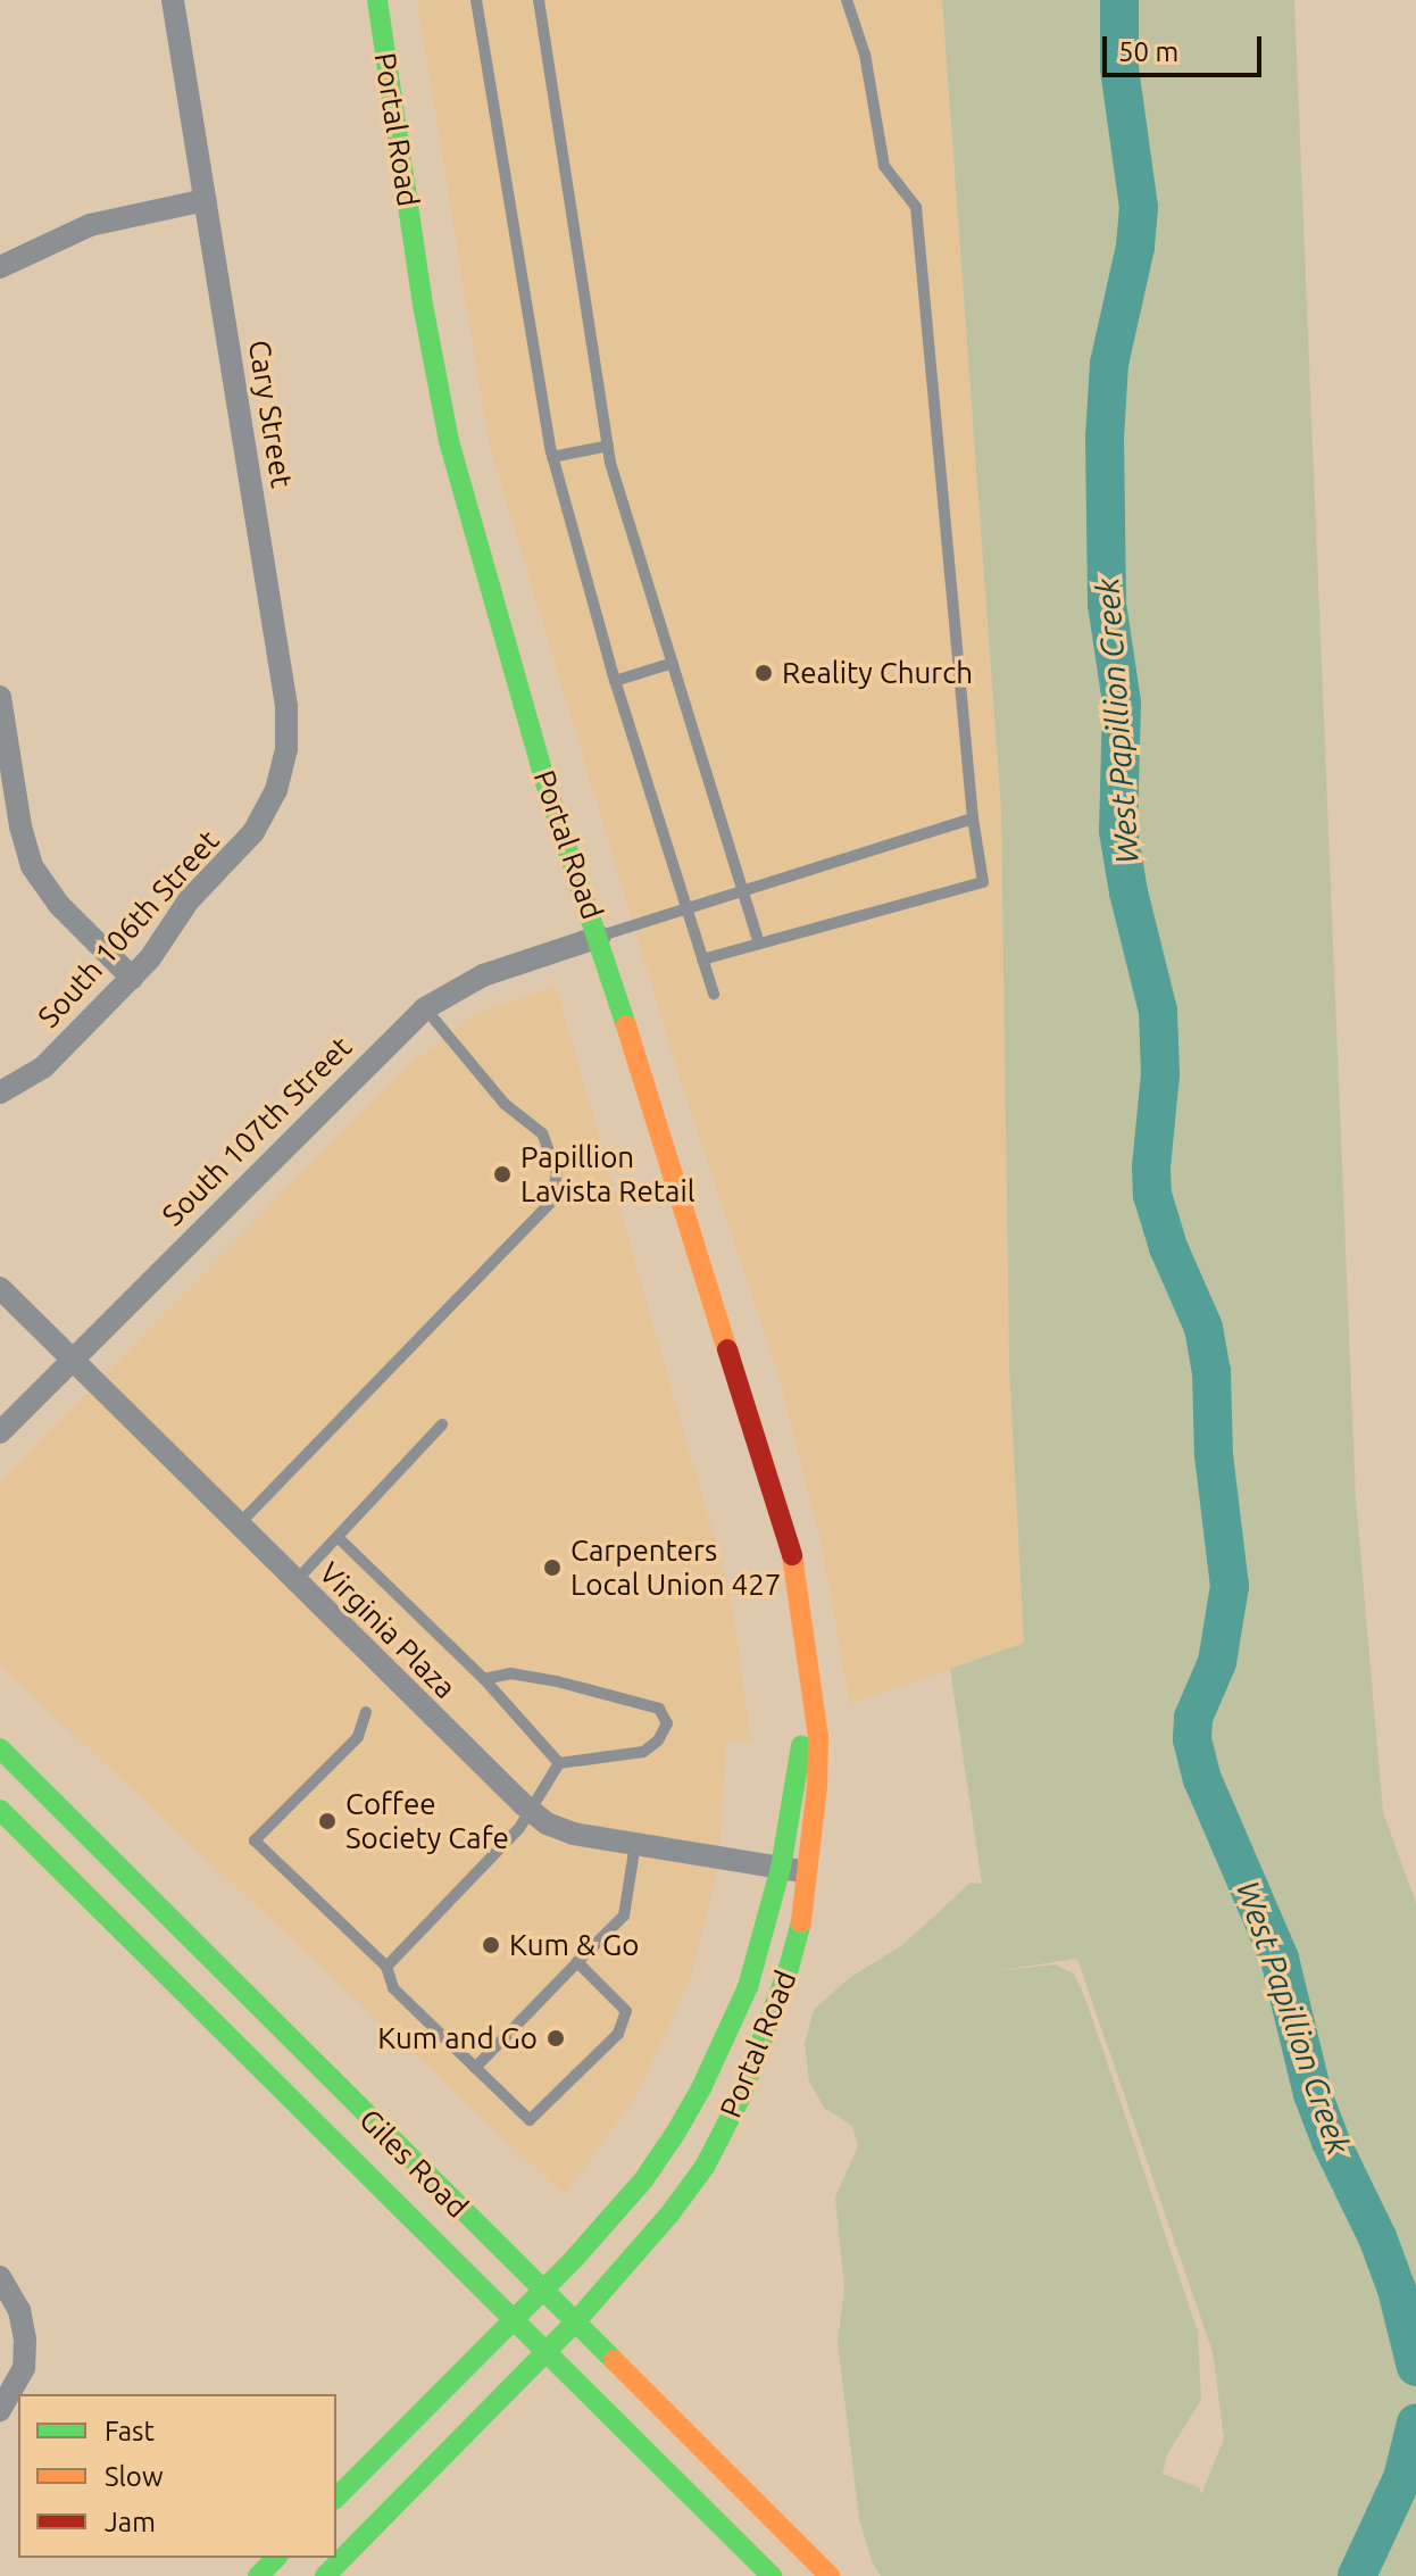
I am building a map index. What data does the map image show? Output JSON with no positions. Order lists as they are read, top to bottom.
{
  "streets": {
    "main road": ["Portal Road", "Giles Road"],
    "street": [
      "Cary Street",
      "South 106th Street",
      "South 107th Street",
      "Virginia Plaza"
    ]
  },
  "crossings": [
    ["Portal Road", "South 107th Street"],
    ["Portal Road", "Virginia Plaza"],
    ["Portal Road", "Giles Road"],
    ["Cary Street", "South 106th Street"],
    ["South 107th Street", "Virginia Plaza"]
  ],
  "water": ["West Papillion Creek"],
  "places": [
    "Reality Church",
    "Papillion Lavista Retail",
    "Carpenters Local Union 427",
    "Coffee Society Cafe",
    "Kum & Go",
    "Kum and Go"
  ],
  "legend": ["Fast", "Slow", "Jam"],
  "scale_bar": "50 m"
}
